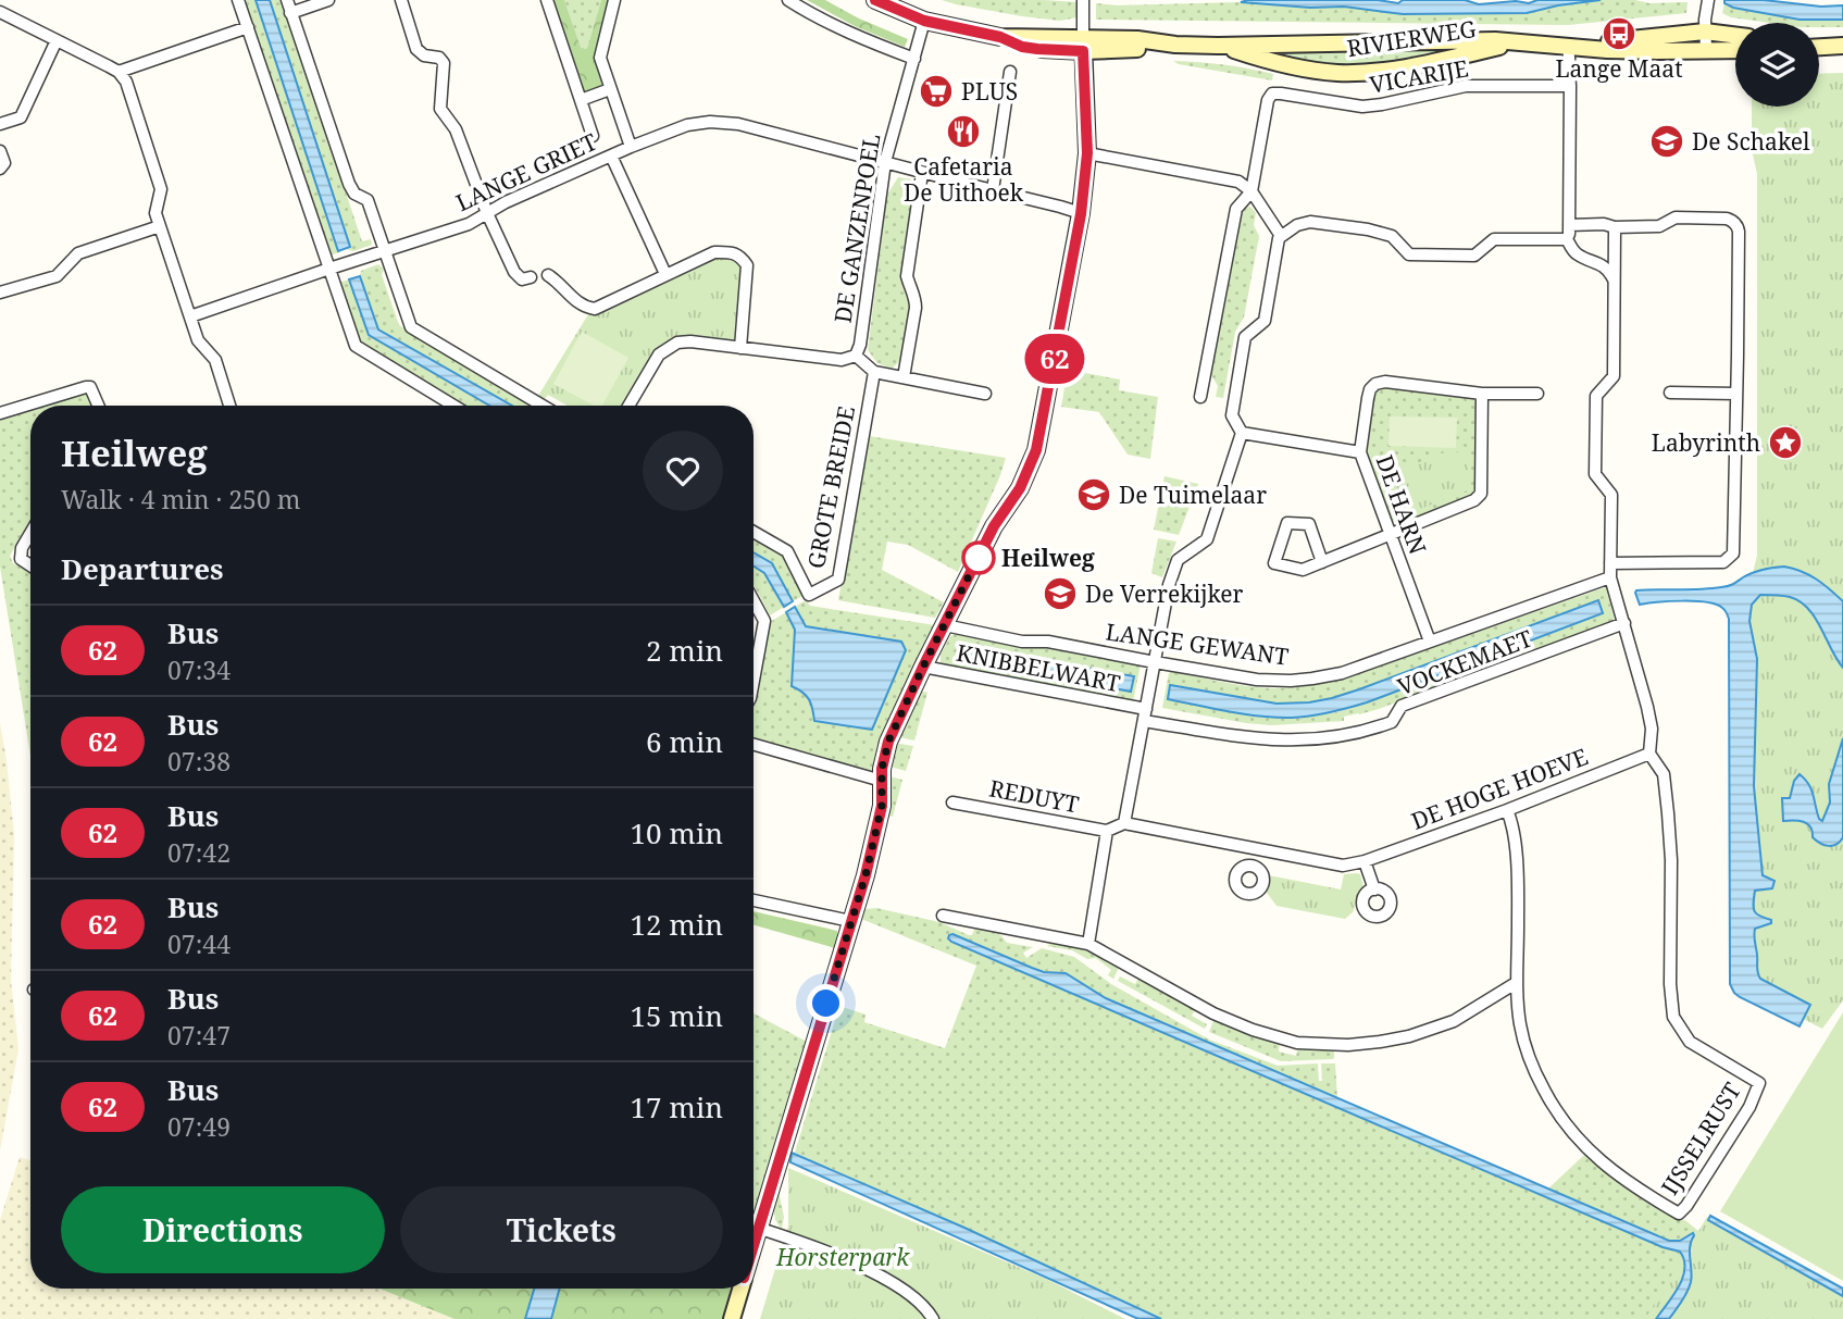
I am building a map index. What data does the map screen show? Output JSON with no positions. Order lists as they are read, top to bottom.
{
  "streets": {
    "street": [
      "RIVIERWEG",
      "VICARIJE",
      "LANGE GRIET",
      "DE GANZENPOEL",
      "GROTE BREIDE",
      "DE HARN",
      "LANGE GEWANT",
      "VOCKEMAET",
      "KNIBBELWART",
      "DE HOGE HOEVE",
      "REDUYT",
      "IJSSELRUST"
    ]
  },
  "crossings": [
    ["RIVIERWEG", "DE GANZENPOEL"],
    ["LANGE GRIET", "DE GANZENPOEL"],
    ["DE HARN", "LANGE GEWANT"],
    ["VOCKEMAET", "KNIBBELWART"],
    ["DE HOGE HOEVE", "IJSSELRUST"]
  ],
  "parks": ["Horsterpark"],
  "places": {
    "bus stop": ["Lange Maat"],
    "supermarket": ["PLUS"],
    "restaurant": ["Cafetaria De Uithoek"],
    "school or university": ["De Schakel", "De Tuimelaar", "De Verrekijker"],
    "place": ["Labyrinth"],
    "other": ["Heilweg"]
  },
  "lines": ["bus line 62"],
  "page": {
    "on_map": "62",
    "heading": [
      ["Heilweg", "Walk · 4 min · 250 m"],
      "Departures"
    ],
    "list": [
      {
        "mark": "62",
        "name": "Bus",
        "note": "07:34",
        "value": "2 min"
      },
      {
        "mark": "62",
        "name": "Bus",
        "note": "07:38",
        "value": "6 min"
      },
      {
        "mark": "62",
        "name": "Bus",
        "note": "07:42",
        "value": "10 min"
      },
      {
        "mark": "62",
        "name": "Bus",
        "note": "07:44",
        "value": "12 min"
      },
      {
        "mark": "62",
        "name": "Bus",
        "note": "07:47",
        "value": "15 min"
      },
      {
        "mark": "62",
        "name": "Bus",
        "note": "07:49",
        "value": "17 min"
      }
    ],
    "buttons": ["Directions", "Tickets"]
  }
}
